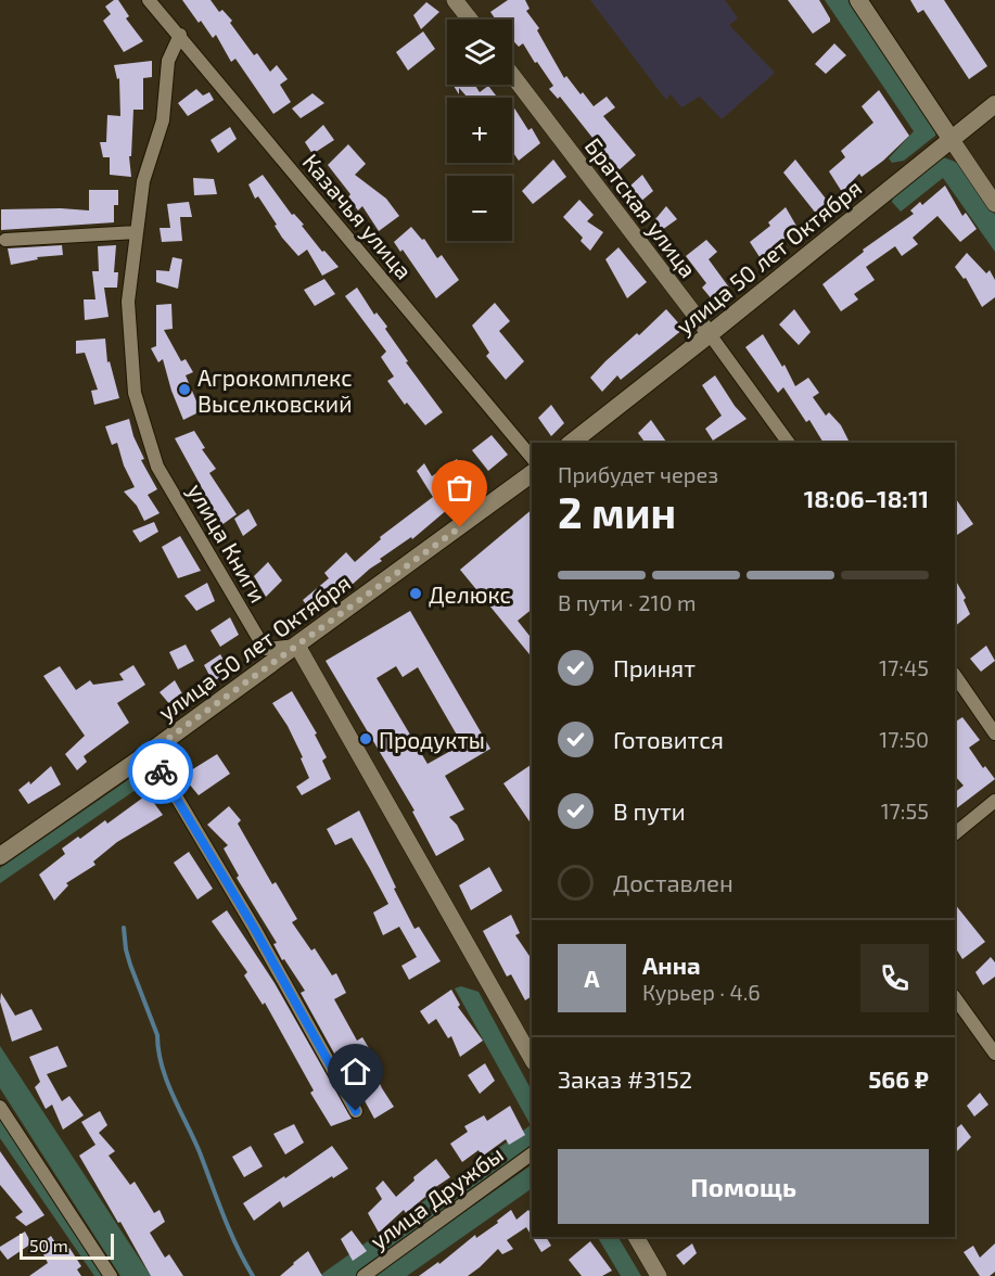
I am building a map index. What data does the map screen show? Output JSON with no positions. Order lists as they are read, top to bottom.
{
  "streets": {
    "main road": ["улица 50 лет Октября"],
    "street": [
      "Братская улица",
      "Казачья улица",
      "улица Книги",
      "улица Дружбы"
    ]
  },
  "crossings": [
    ["Братская улица", "улица 50 лет Октября"],
    ["Казачья улица", "улица Книги"],
    ["улица 50 лет Октября", "улица Книги"]
  ],
  "places": ["Агрокомплекс Выселковский", "Делюкс", "Продукты"],
  "scale_bar": "50 m",
  "page": {
    "map_buttons": ["+", "−"],
    "heading": ["2 мин", "Прибудет через", "18:06–18:11"],
    "panel": [
      "Анна",
      "Курьер · 4.6",
      "Заказ #3152",
      "566 ₽"
    ],
    "bar": "В пути · 210 m",
    "list": [
      ["Принят", "17:45"],
      ["Готовится", "17:50"],
      ["В пути", "17:55"],
      "Доставлен"
    ],
    "round": "А",
    "buttons": "Помощь",
    "scale": "50 m"
  }
}
